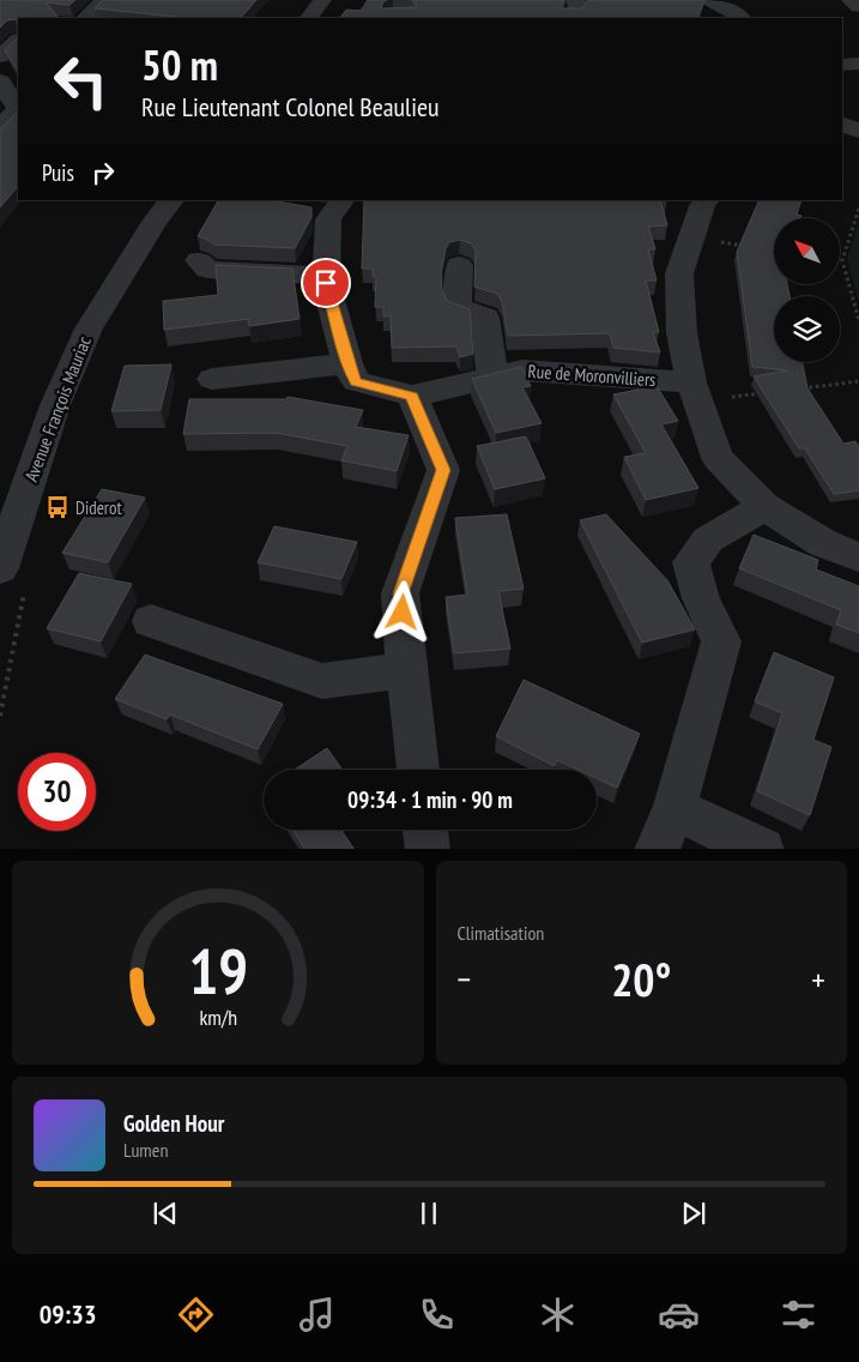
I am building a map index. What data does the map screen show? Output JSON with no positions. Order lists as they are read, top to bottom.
{
  "streets": {
    "street": ["Rue de Moronvilliers", "Avenue François Mauriac"]
  },
  "places": {
    "bus stop": ["Diderot"]
  },
  "north": "top left",
  "page": {
    "turn": ["50 m", "Rue Lieutenant Colonel Beaulieu"],
    "then": "Puis",
    "limit": "30",
    "trip": "09:34 · 1 min · 90 m",
    "tile": "Climatisation",
    "heat": ["−", "20°", "+"],
    "song": ["Golden Hour", "Lumen"],
    "tabs": "09:33",
    "gauge": ["19", "km/h"]
  }
}
